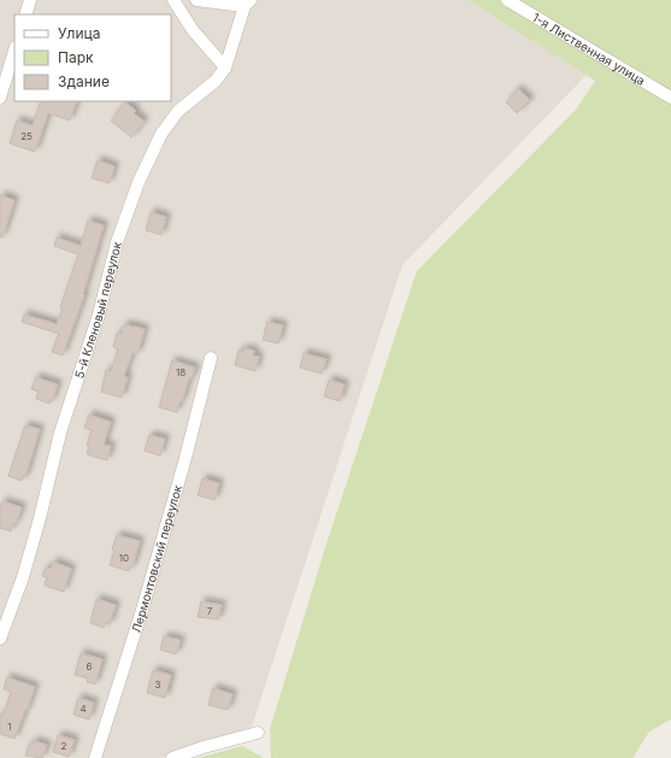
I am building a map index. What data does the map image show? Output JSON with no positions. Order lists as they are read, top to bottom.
{
  "streets": {
    "street": ["1-я Лиственная улица", "5-й Кленовый переулок", "Лермонтовский переулок"]
  },
  "house_numbers": [
    "25",
    "18",
    "10",
    "7",
    "6",
    "3",
    "4",
    "1",
    "2"
  ],
  "legend": ["Улица", "Парк", "Здание"]
}
